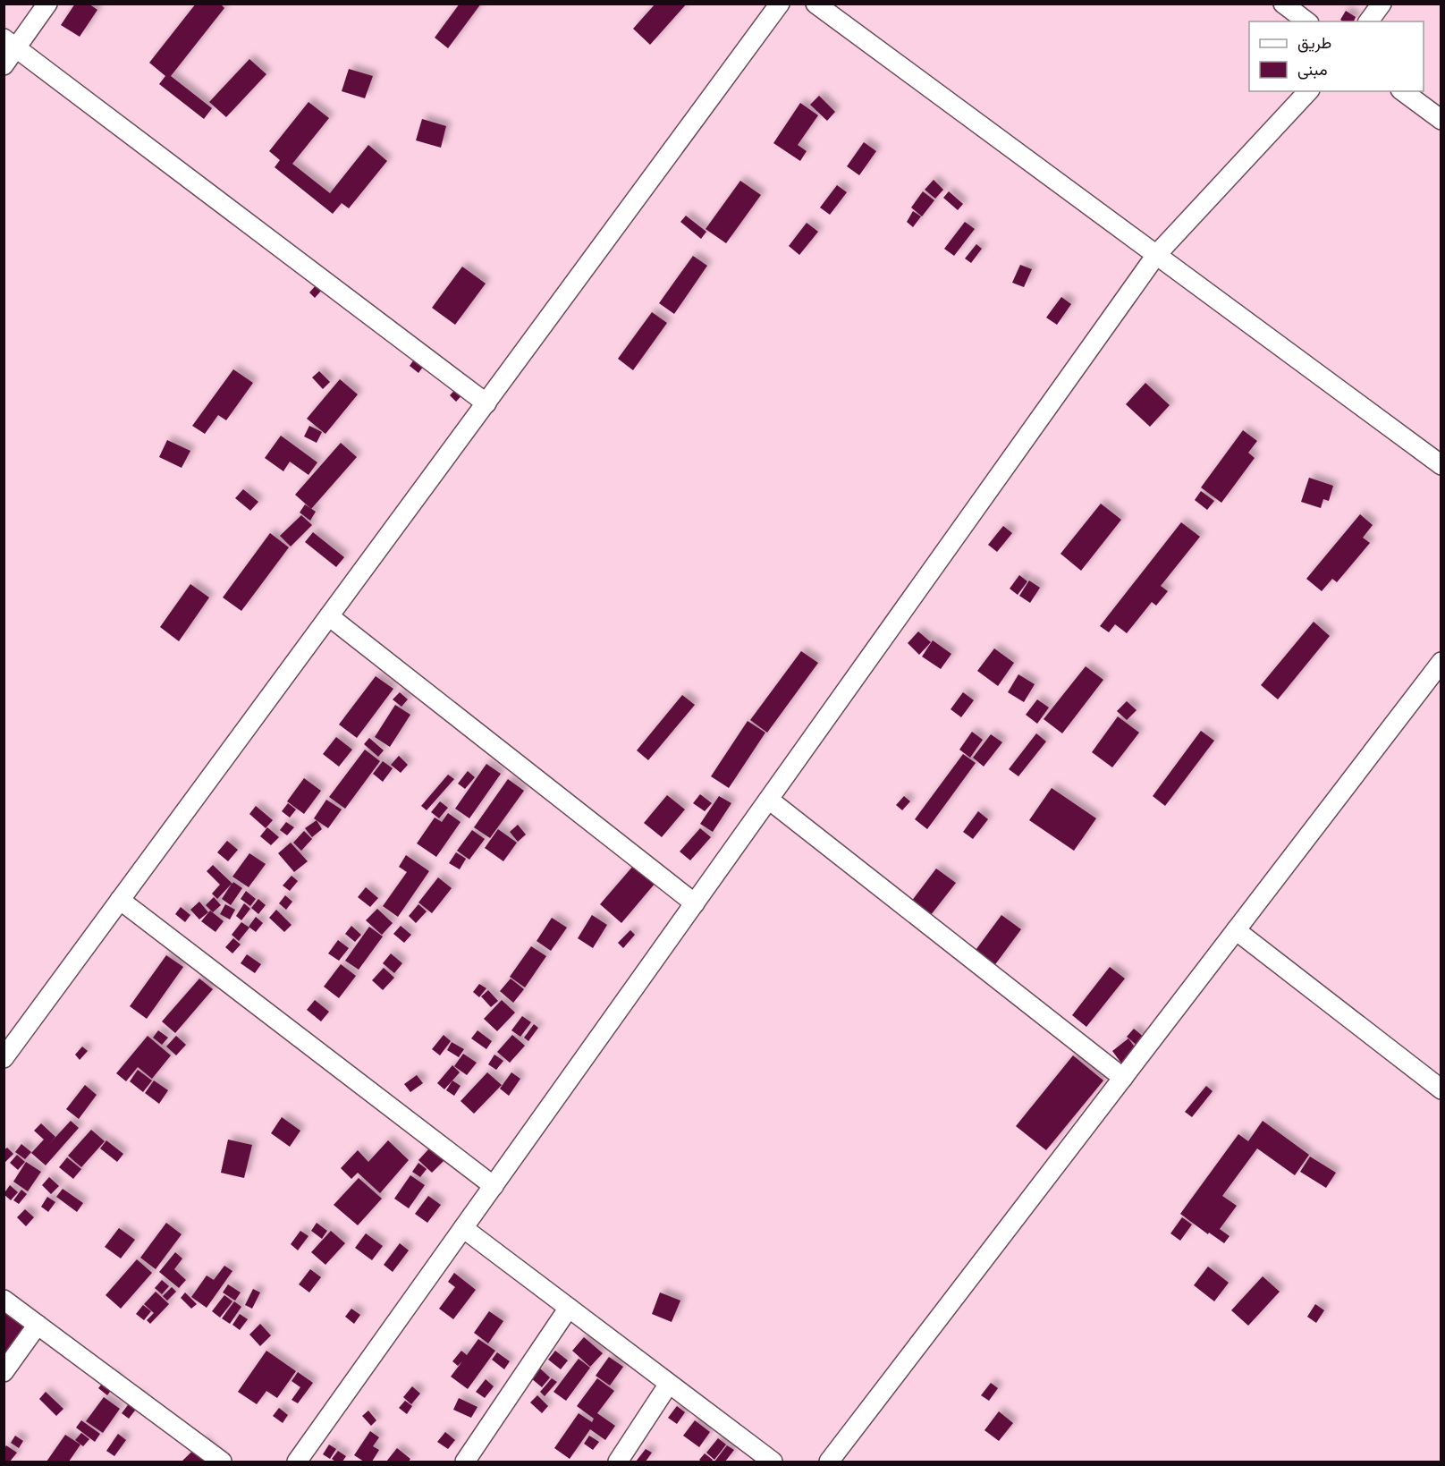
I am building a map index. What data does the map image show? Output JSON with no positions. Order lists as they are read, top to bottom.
{
  "legend": ["طريق", "مبنى"]
}
